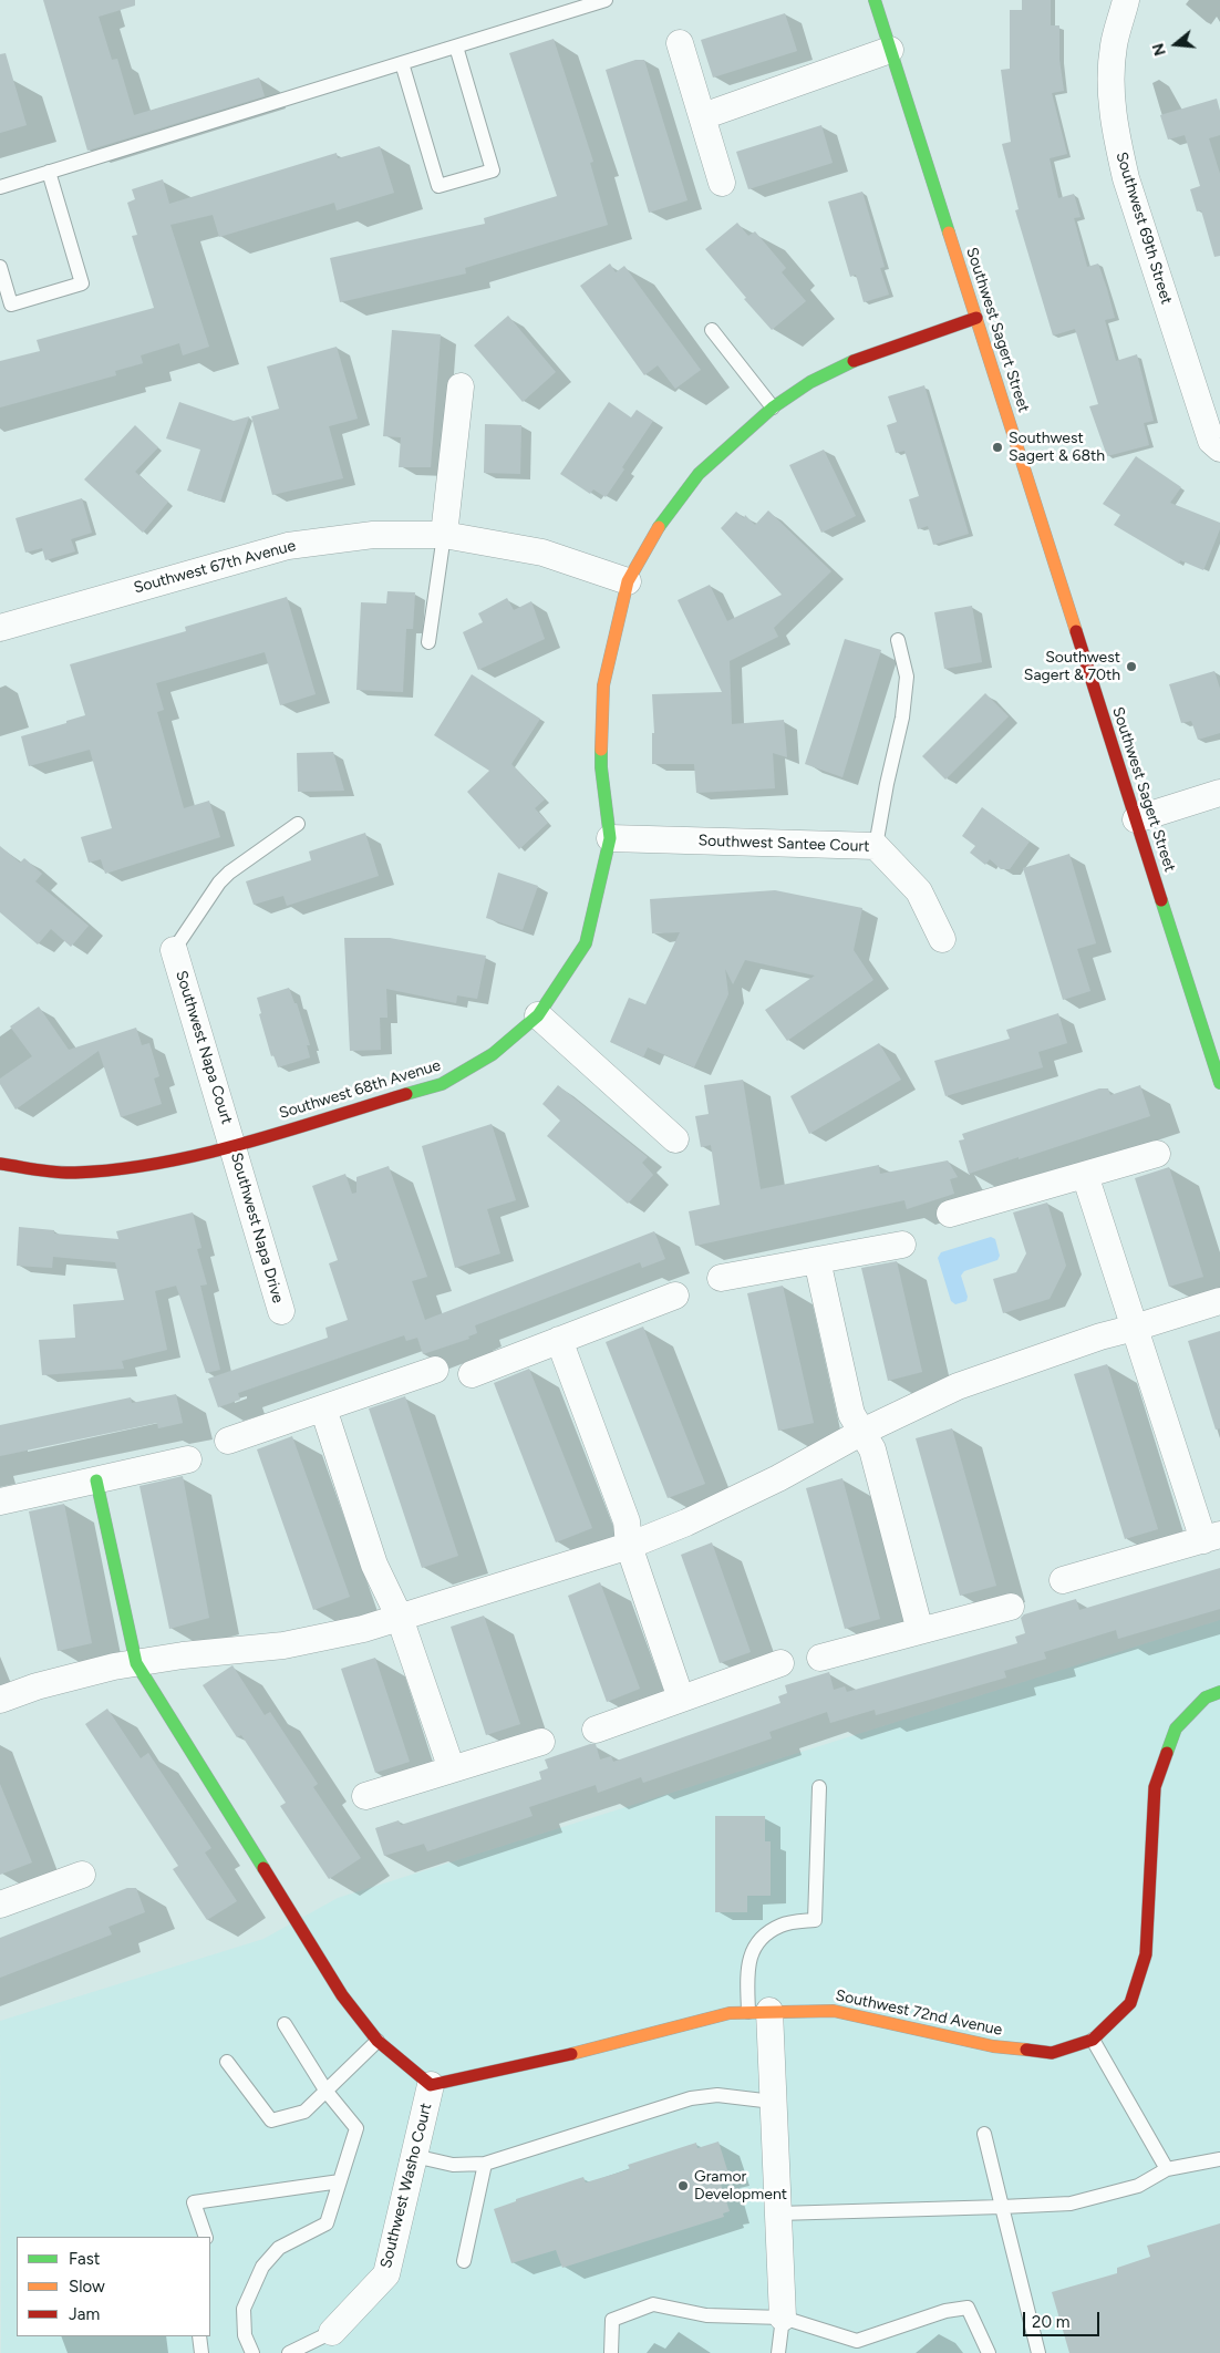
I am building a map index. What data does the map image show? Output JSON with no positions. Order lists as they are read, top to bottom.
{
  "streets": {
    "street": [
      "Southwest 69th Street",
      "Southwest Sagert Street",
      "Southwest 67th Avenue",
      "Southwest Santee Court",
      "Southwest Napa Court",
      "Southwest 68th Avenue",
      "Southwest Napa Drive",
      "Southwest 72nd Avenue",
      "Southwest Washo Court"
    ]
  },
  "crossings": [
    ["Southwest Sagert Street", "Southwest 68th Avenue"],
    ["Southwest 67th Avenue", "Southwest 68th Avenue"],
    ["Southwest Santee Court", "Southwest 68th Avenue"],
    ["Southwest Napa Court", "Southwest 68th Avenue"],
    ["Southwest Napa Court", "Southwest Napa Drive"],
    ["Southwest 68th Avenue", "Southwest Napa Drive"],
    ["Southwest 72nd Avenue", "Southwest Washo Court"]
  ],
  "places": ["Southwest Sagert & 68th", "Southwest Sagert & 70th", "Gramor Development"],
  "legend": ["Fast", "Slow", "Jam"],
  "scale_bar": "20 m",
  "north": "left"
}
